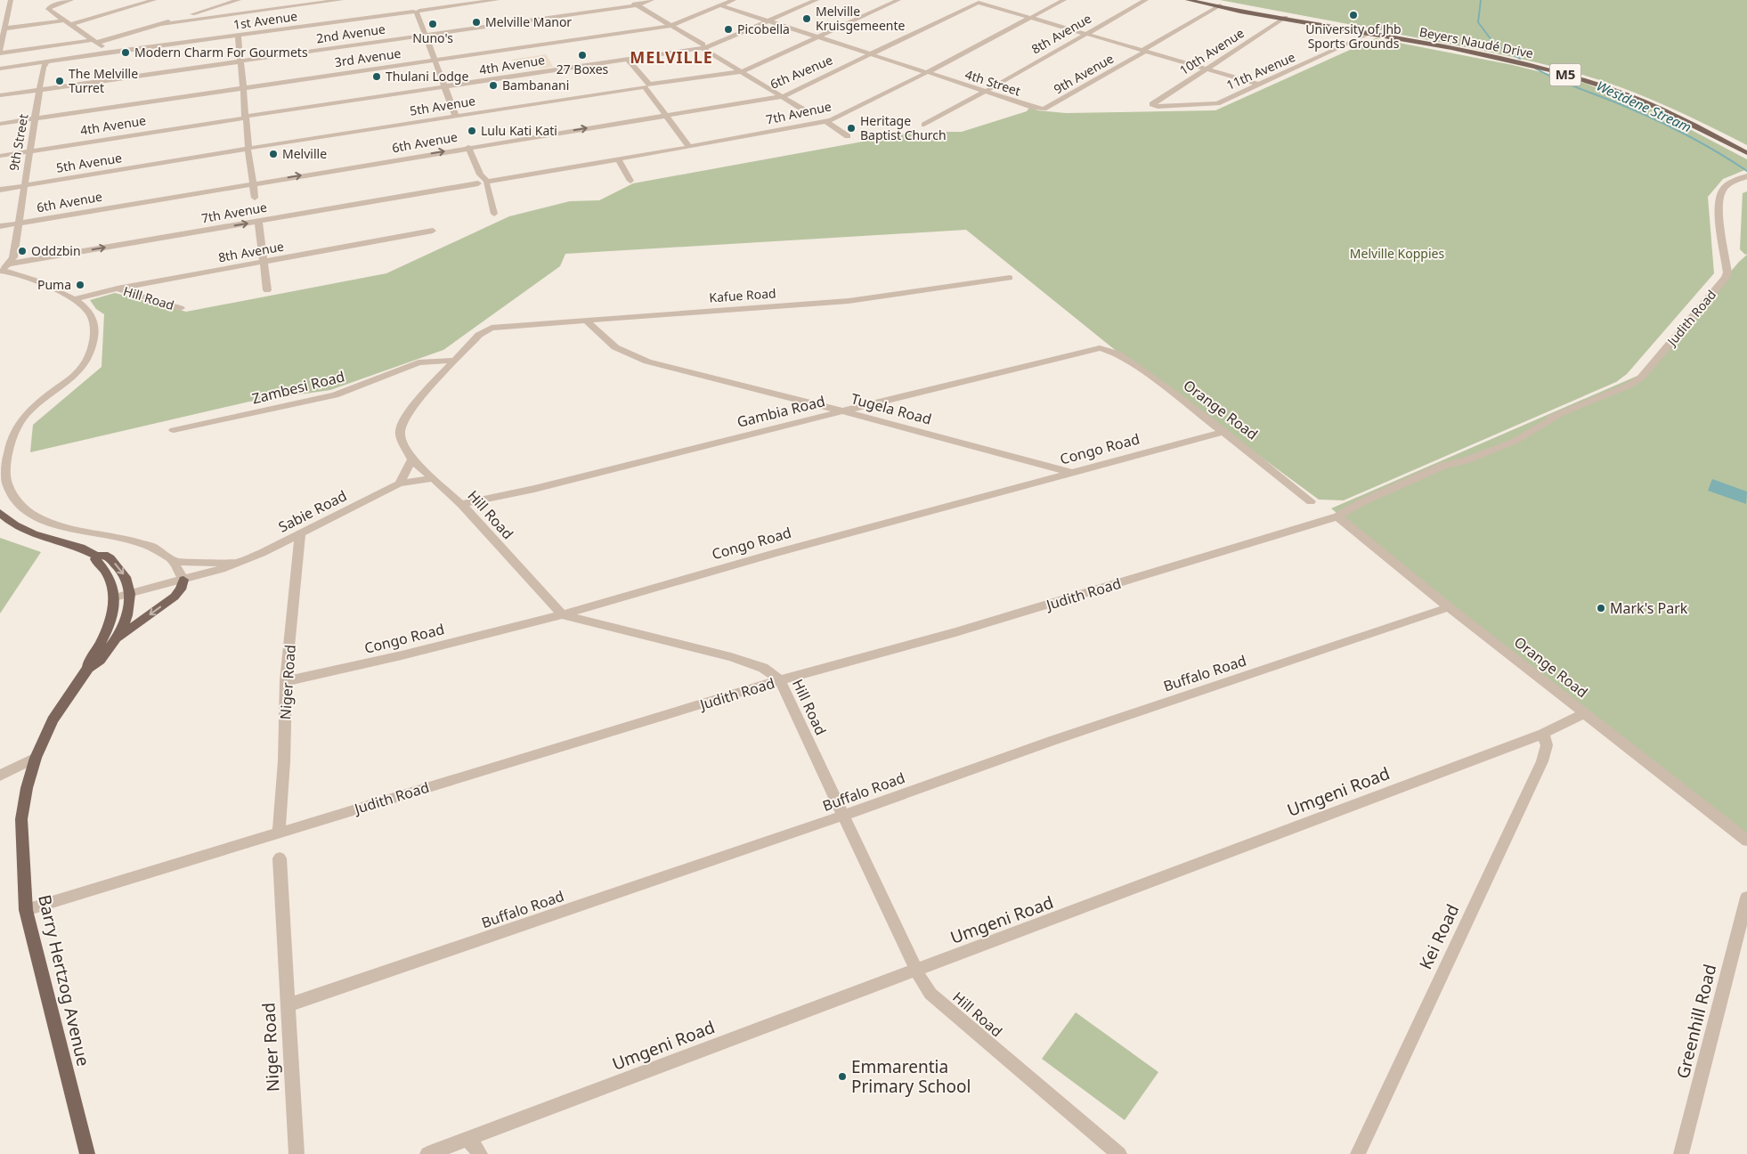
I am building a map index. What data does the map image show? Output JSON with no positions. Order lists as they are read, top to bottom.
{
  "streets": {
    "main road": ["Beyers Naudé Drive", "M5", "Barry Hertzog Avenue"],
    "street": [
      "1st Avenue",
      "2nd Avenue",
      "8th Avenue",
      "10th Avenue",
      "3rd Avenue",
      "4th Avenue",
      "11th Avenue",
      "6th Avenue",
      "9th Avenue",
      "4th Street",
      "5th Avenue",
      "7th Avenue",
      "9th Street",
      "Kafue Road",
      "Hill Road",
      "Judith Road",
      "Zambesi Road",
      "Tugela Road",
      "Orange Road",
      "Gambia Road",
      "Congo Road",
      "Sabie Road",
      "Buffalo Road",
      "Niger Road",
      "Umgeni Road",
      "Kei Road",
      "Greenhill Road"
    ]
  },
  "crossings": [
    ["1st Avenue", "9th Street"],
    ["2nd Avenue", "9th Street"],
    ["8th Avenue", "4th Street"],
    ["8th Avenue", "Hill Road"],
    ["Beyers Naudé Drive", "11th Avenue"],
    ["Beyers Naudé Drive", "M5"],
    ["10th Avenue", "11th Avenue"],
    ["10th Avenue", "M5"],
    ["3rd Avenue", "4th Street"],
    ["3rd Avenue", "9th Street"],
    ["4th Avenue", "4th Street"],
    ["4th Avenue", "9th Street"],
    ["11th Avenue", "M5"],
    ["6th Avenue", "4th Street"],
    ["6th Avenue", "9th Street"],
    ["9th Avenue", "M5"],
    ["9th Avenue", "4th Street"],
    ["4th Street", "5th Avenue"],
    ["4th Street", "7th Avenue"],
    ["5th Avenue", "9th Street"],
    ["7th Avenue", "9th Street"],
    ["Kafue Road", "Hill Road"],
    ["Kafue Road", "Tugela Road"],
    ["Hill Road", "Judith Road"],
    ["Hill Road", "Zambesi Road"],
    ["Hill Road", "Gambia Road"],
    ["Hill Road", "Congo Road"],
    ["Hill Road", "Sabie Road"],
    ["Hill Road", "Buffalo Road"],
    ["Hill Road", "Umgeni Road"],
    ["Judith Road", "Orange Road"],
    ["Judith Road", "Niger Road"],
    ["Judith Road", "Barry Hertzog Avenue"],
    ["Tugela Road", "Gambia Road"],
    ["Tugela Road", "Congo Road"],
    ["Orange Road", "Gambia Road"],
    ["Orange Road", "Congo Road"],
    ["Orange Road", "Buffalo Road"],
    ["Orange Road", "Umgeni Road"],
    ["Congo Road", "Niger Road"],
    ["Sabie Road", "Niger Road"],
    ["Sabie Road", "Barry Hertzog Avenue"],
    ["Buffalo Road", "Niger Road"],
    ["Umgeni Road", "Kei Road"]
  ],
  "one_way": ["6th Avenue"],
  "districts": ["MELVILLE"],
  "water": ["Westdene Stream"],
  "parks": ["Melville Koppies"],
  "places": [
    "University of Jhb Sports Grounds",
    "Melville Kruisgemeente",
    "Melville Manor",
    "Nuno's",
    "Picobella",
    "Modern Charm For Gourmets",
    "27 Boxes",
    "Thulani Lodge",
    "The Melville Turret",
    "Bambanani",
    "Heritage Baptist Church",
    "Lulu Kati Kati",
    "Melville",
    "Oddzbin",
    "Puma",
    "Mark's Park",
    "Emmarentia Primary School"
  ]
}
